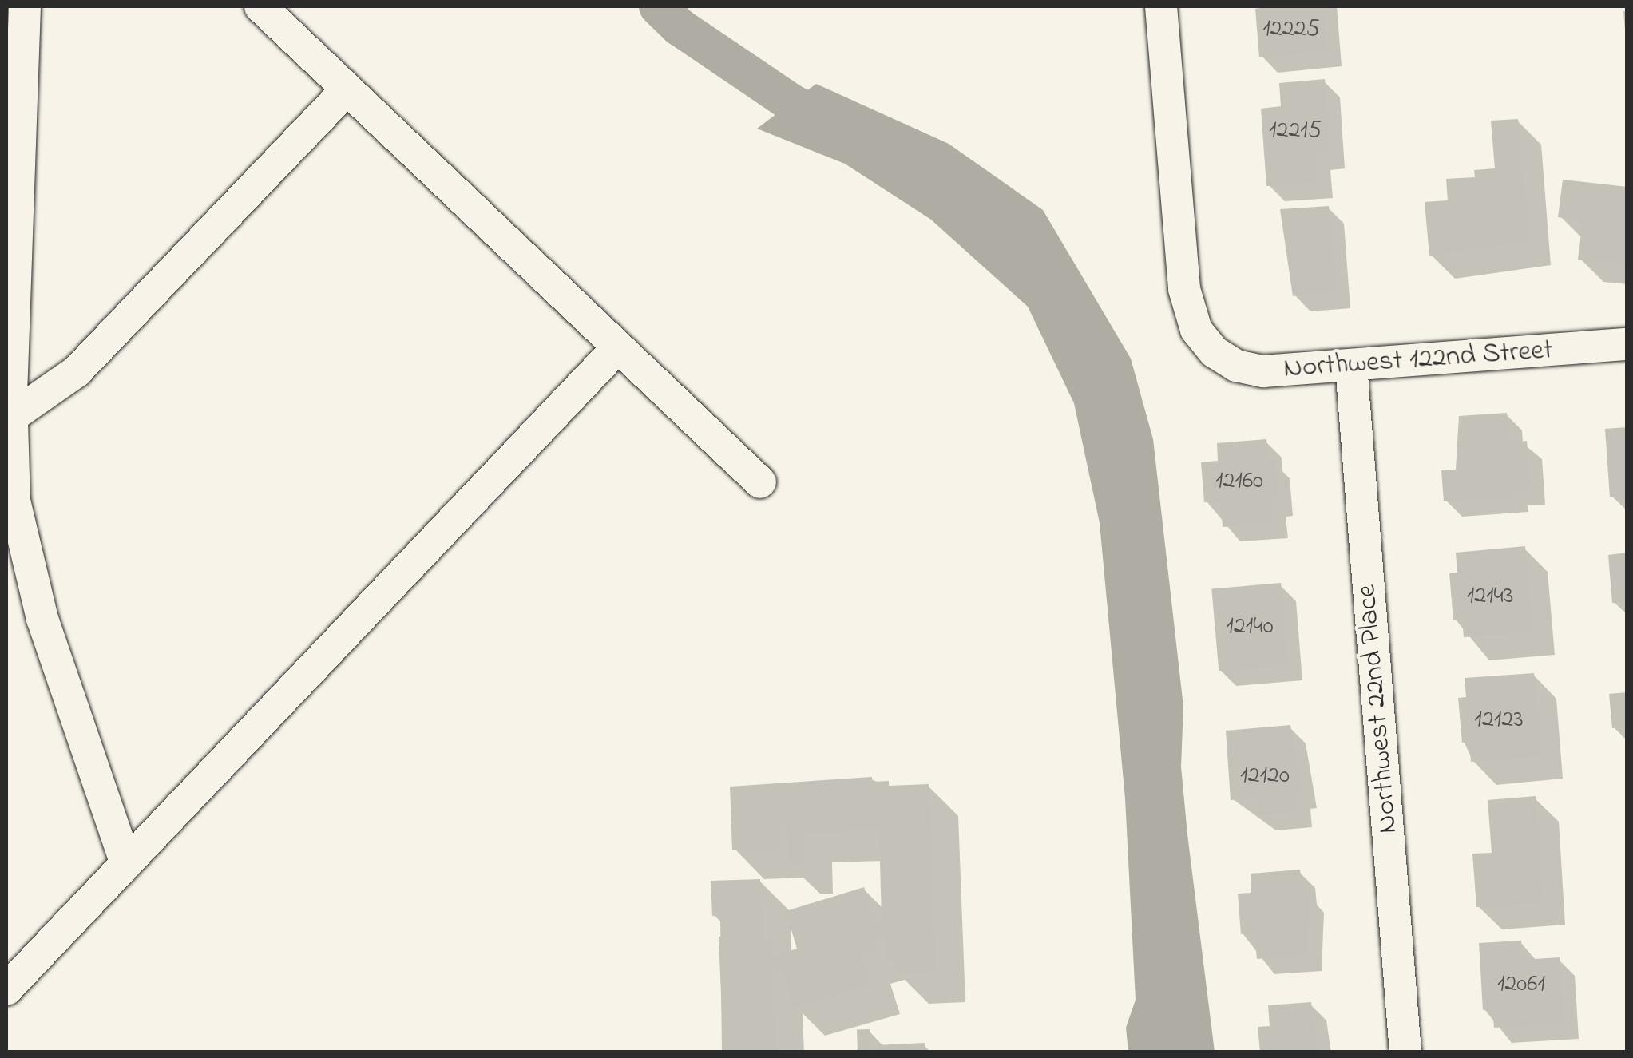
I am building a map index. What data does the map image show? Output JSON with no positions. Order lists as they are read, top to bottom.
{
  "streets": {
    "street": ["Northwest 122nd Street", "Northwest 22nd Place"]
  },
  "crossings": [
    ["Northwest 122nd Street", "Northwest 22nd Place"]
  ],
  "house_numbers": [
    "12225",
    "12215",
    "12160",
    "12143",
    "12140",
    "12123",
    "12120",
    "12061"
  ]
}
